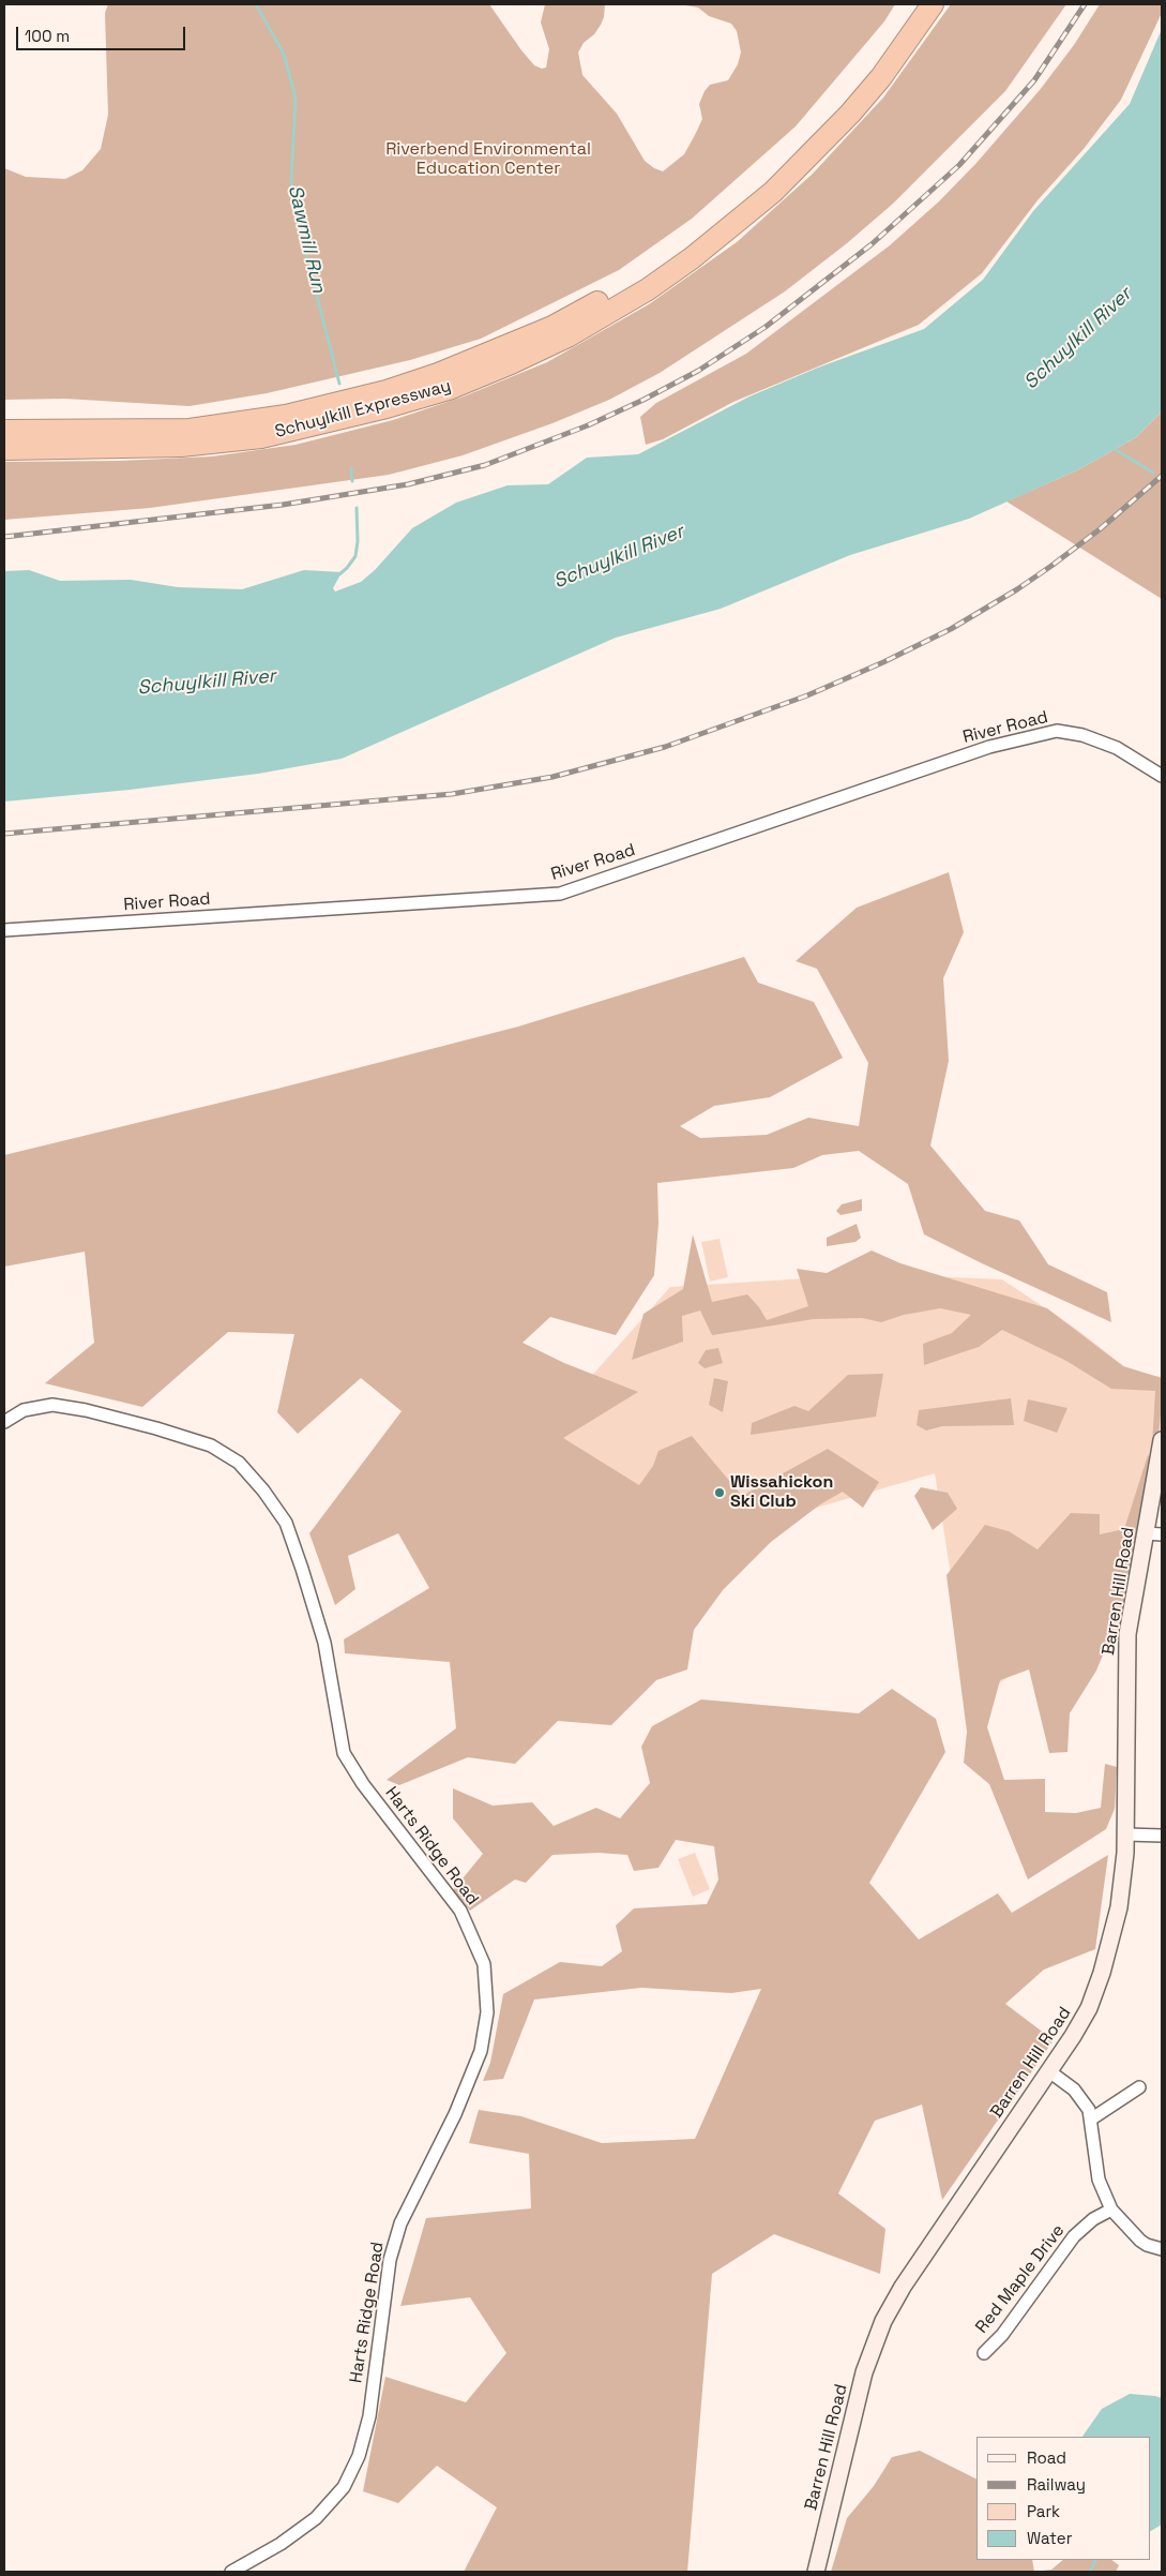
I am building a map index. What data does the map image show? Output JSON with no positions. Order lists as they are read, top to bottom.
{
  "streets": {
    "highway": ["Schuylkill Expressway"],
    "street": [
      "River Road",
      "Barren Hill Road",
      "Harts Ridge Road",
      "Red Maple Drive"
    ]
  },
  "water": ["Sawmill Run", "Schuylkill River"],
  "parks": ["Riverbend Environmental Education Center"],
  "places": ["Wissahickon Ski Club"],
  "legend": [
    "Road",
    "Railway",
    "Park",
    "Water"
  ],
  "scale_bar": "100 m"
}
